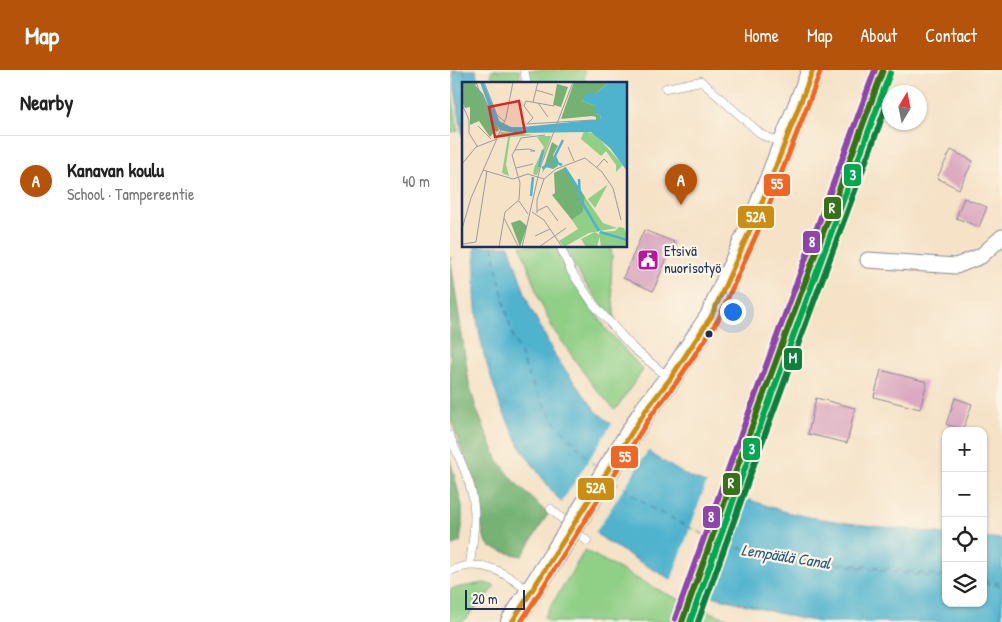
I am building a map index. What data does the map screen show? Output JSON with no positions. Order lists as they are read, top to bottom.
{
  "water": ["Lempäälä Canal"],
  "places": {
    "public building": ["Etsivä nuorisotyö"]
  },
  "lines": [
    "transit line R",
    "transit line 8",
    "transit line 52A",
    "transit line 3",
    "transit line 55",
    "transit line M"
  ],
  "scale_bar": "20 m",
  "north": "top",
  "page": {
    "header": "Map",
    "nav": [
      "Home",
      "Map",
      "About",
      "Contact"
    ],
    "heading": "Nearby",
    "list": [
      {
        "mark": "A",
        "name": "Kanavan koulu",
        "note": "School · Tampereentie",
        "value": "40 m"
      }
    ],
    "pins": "A",
    "map_buttons": ["+", "−"],
    "scale": "20 m"
  }
}
